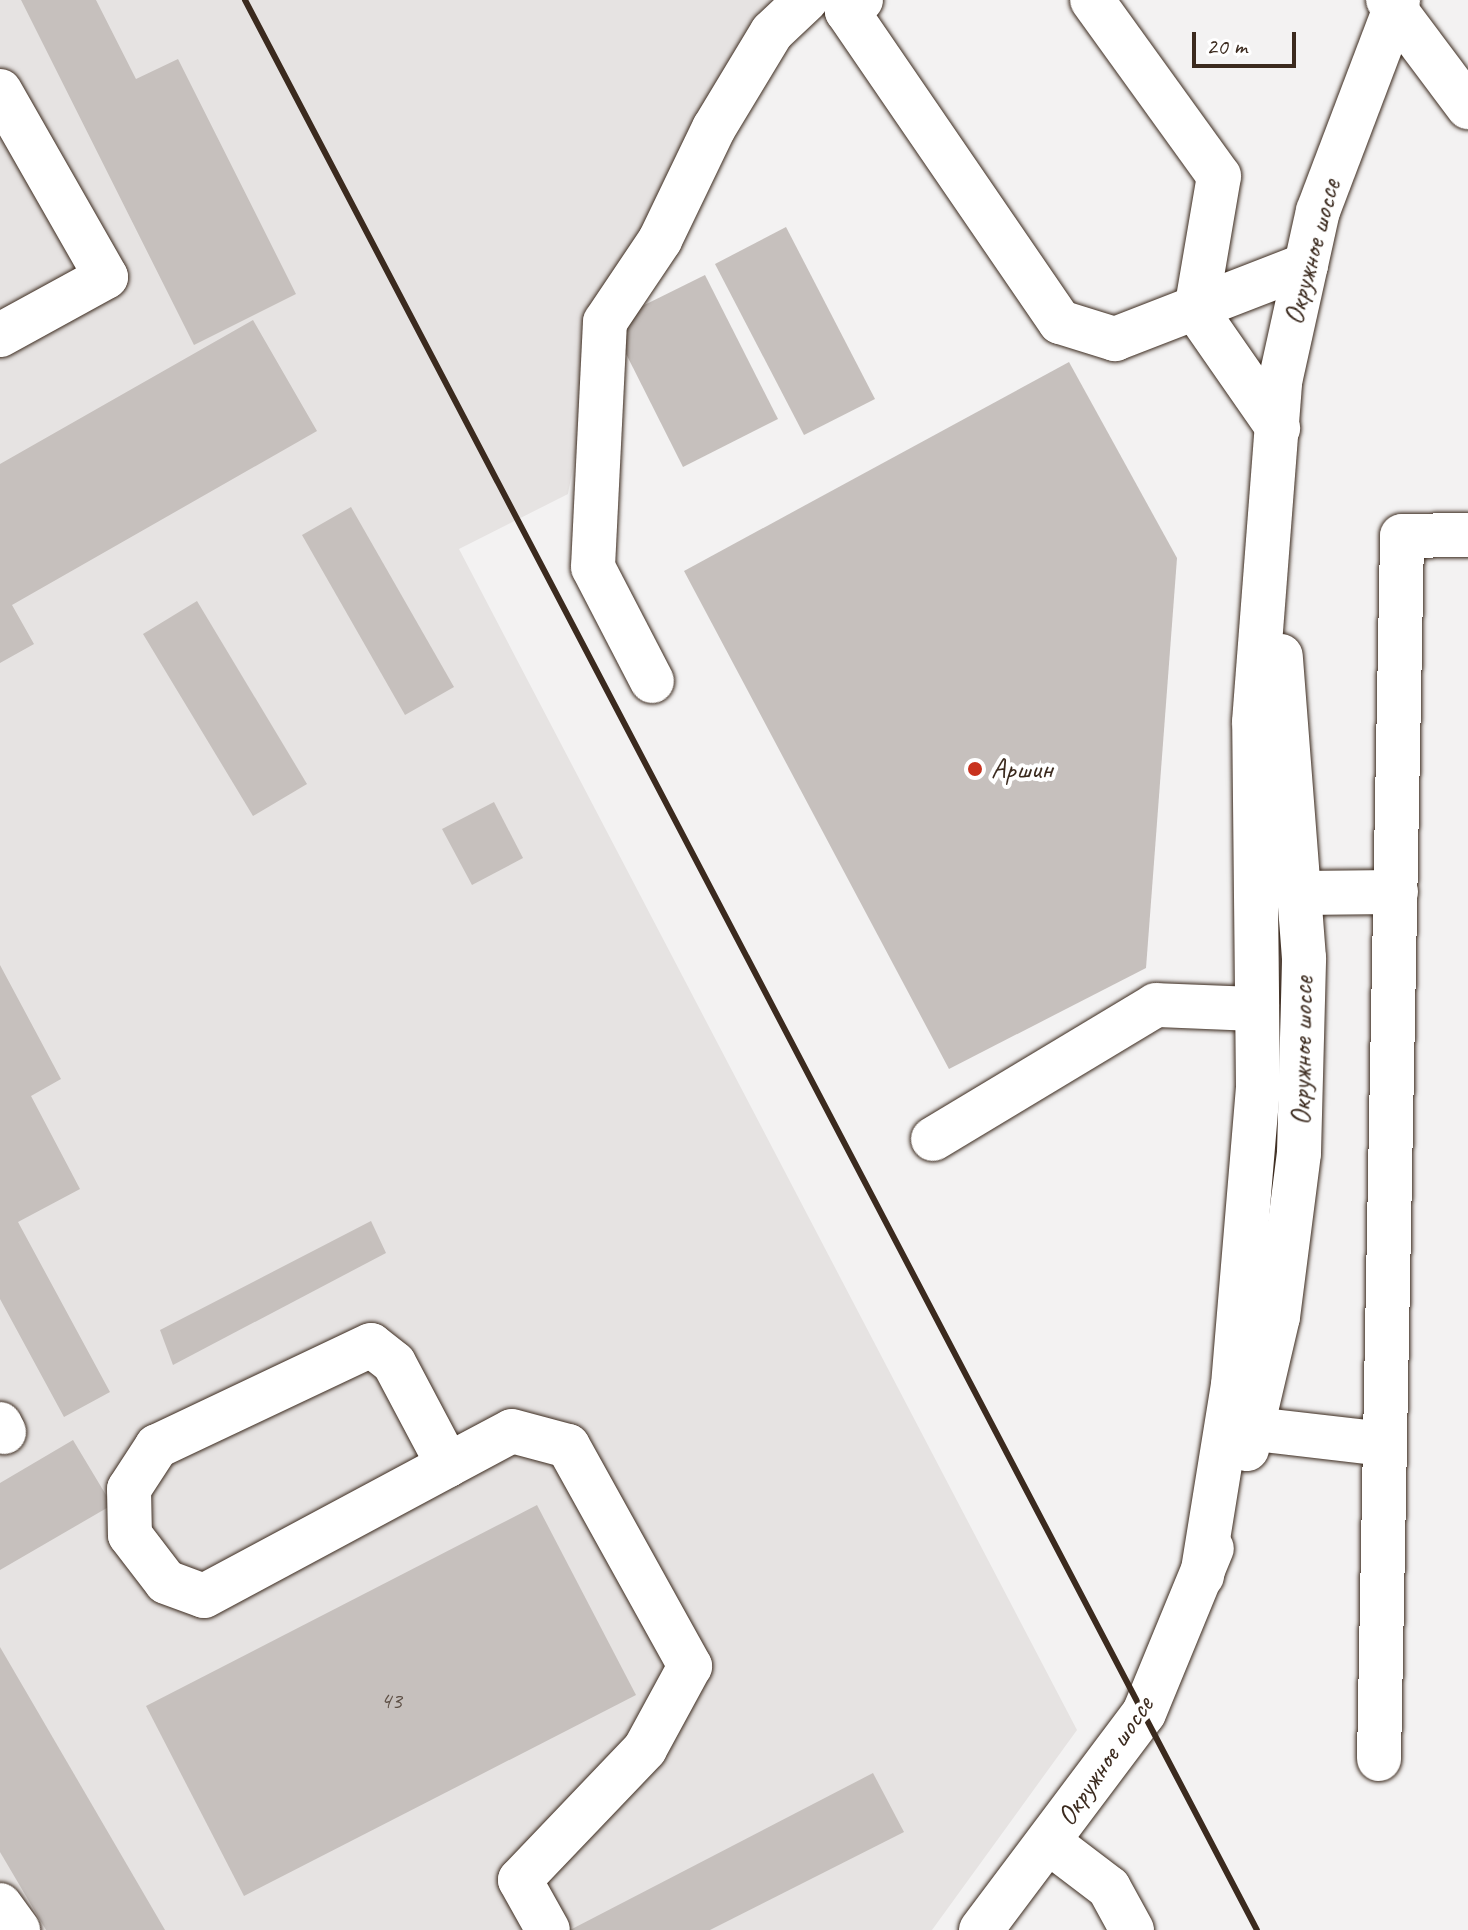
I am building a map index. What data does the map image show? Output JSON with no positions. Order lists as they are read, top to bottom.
{
  "streets": {
    "main road": ["Окружное шоссе"]
  },
  "places": ["Аршин"],
  "house_numbers": ["43"],
  "scale_bar": "20 m"
}
